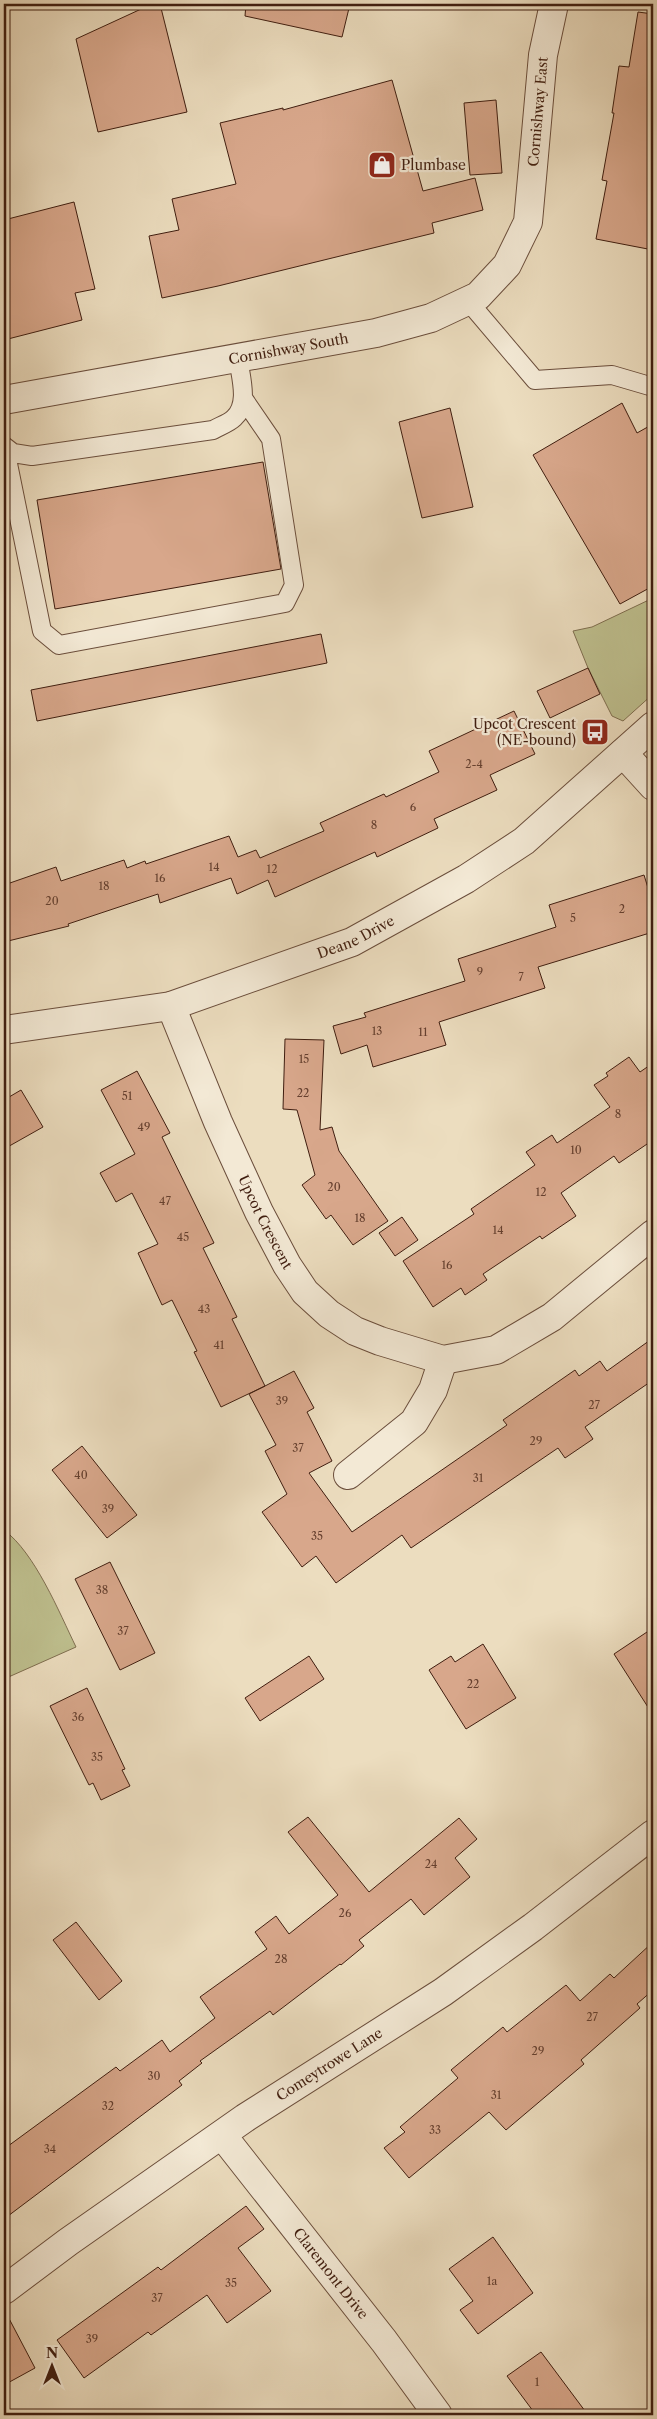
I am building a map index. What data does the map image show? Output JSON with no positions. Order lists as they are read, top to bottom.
{
  "streets": {
    "street": [
      "Cornishway East",
      "Cornishway South",
      "Deane Drive",
      "Upcot Crescent",
      "Comeytrowe Lane",
      "Claremont Drive"
    ]
  },
  "crossings": [
    ["Cornishway East", "Cornishway South"],
    ["Deane Drive", "Upcot Crescent"],
    ["Comeytrowe Lane", "Claremont Drive"]
  ],
  "places": {
    "shop": ["Plumbase"],
    "bus stop": ["Upcot Crescent (NE-bound)"]
  },
  "house_numbers": [
    "2-4",
    "6",
    "8",
    "14",
    "12",
    "16",
    "18",
    "20",
    "2",
    "5",
    "9",
    "7",
    "13",
    "11",
    "15",
    "22",
    "51",
    "8",
    "49",
    "10",
    "20",
    "12",
    "47",
    "18",
    "14",
    "45",
    "16",
    "43",
    "41",
    "39",
    "27",
    "29",
    "37",
    "40",
    "31",
    "39",
    "35",
    "38",
    "37",
    "22",
    "36",
    "35",
    "24",
    "26",
    "28",
    "27",
    "29",
    "30",
    "31",
    "32",
    "33",
    "34",
    "1a",
    "35",
    "37",
    "39",
    "1"
  ],
  "north": "top"
}
